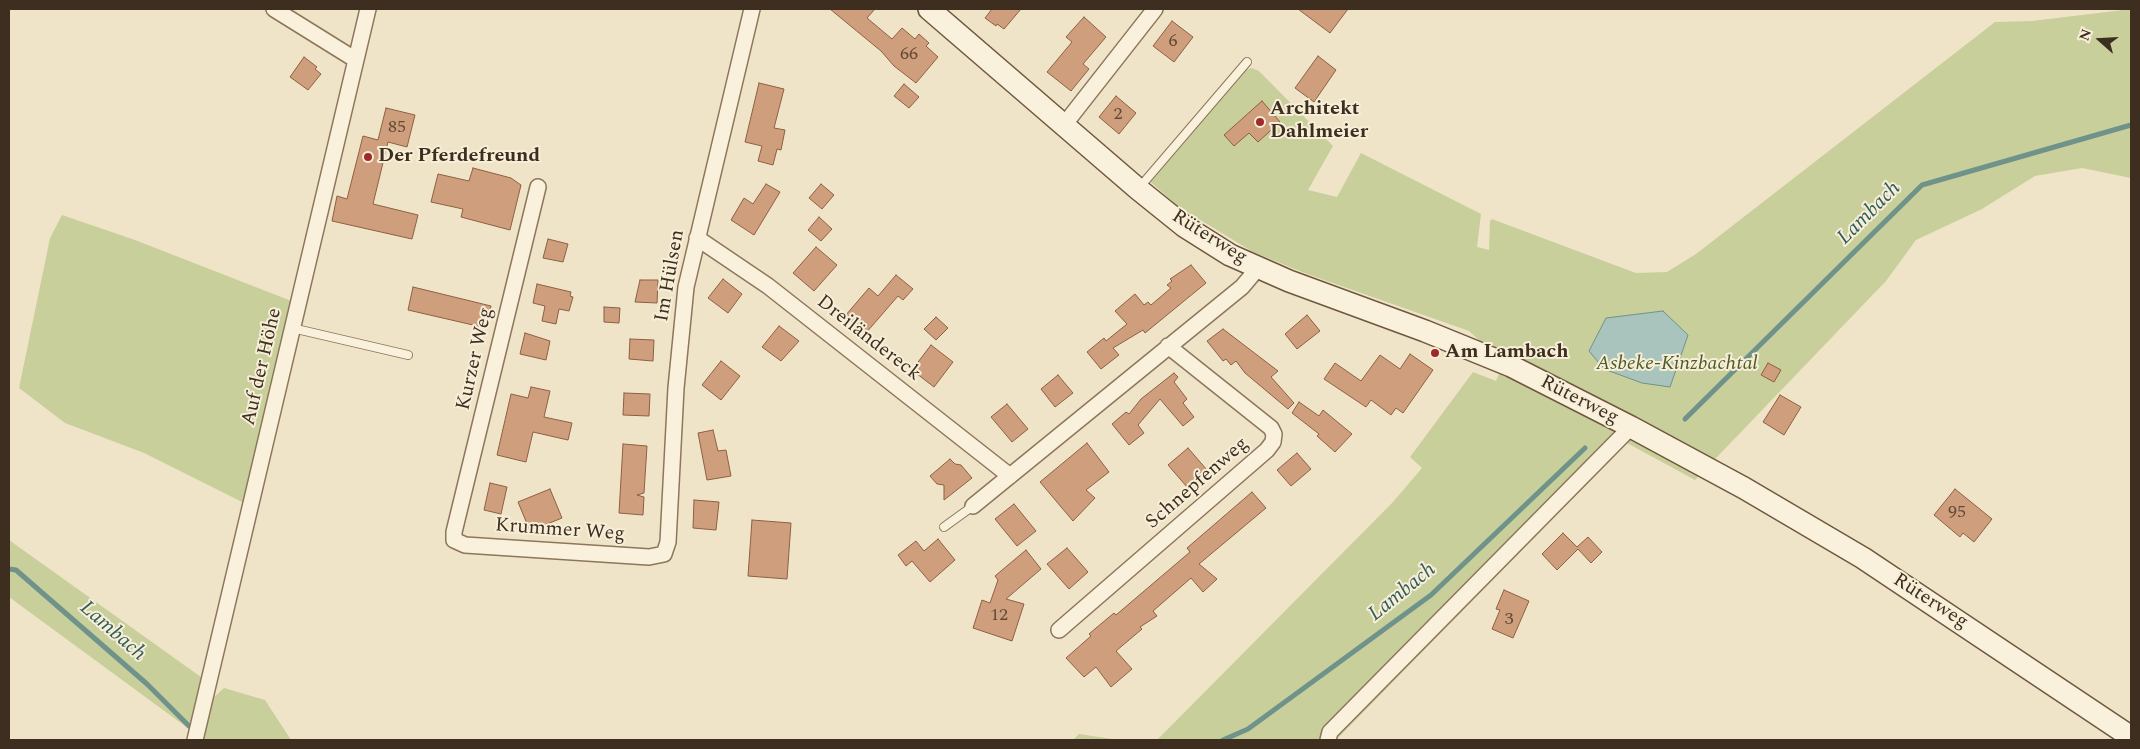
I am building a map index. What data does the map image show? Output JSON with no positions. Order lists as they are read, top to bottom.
{
  "streets": {
    "street": [
      "Rüterweg",
      "Im Hülsen",
      "Dreiländereck",
      "Kurzer Weg",
      "Auf der Höhe",
      "Schnepfenweg",
      "Krummer Weg"
    ]
  },
  "crossings": [
    ["Im Hülsen", "Dreiländereck"],
    ["Im Hülsen", "Krummer Weg"],
    ["Kurzer Weg", "Krummer Weg"]
  ],
  "water": ["Lambach"],
  "parks": ["Asbeke-Kinzbachtal"],
  "places": ["Architekt Dahlmeier", "Der Pferdefreund", "Am Lambach"],
  "house_numbers": [
    "6",
    "66",
    "2",
    "85",
    "95",
    "12",
    "3"
  ],
  "north": "left"
}
